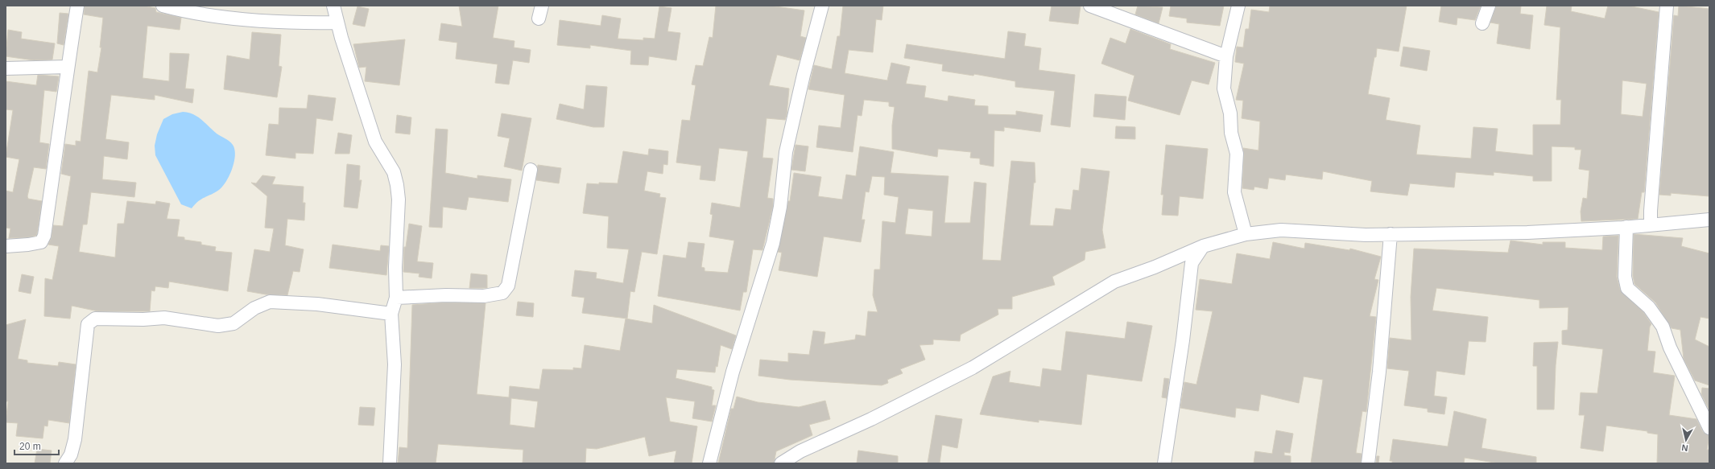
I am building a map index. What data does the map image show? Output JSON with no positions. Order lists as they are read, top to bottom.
{
  "scale_bar": "20 m",
  "north": "bottom"
}
